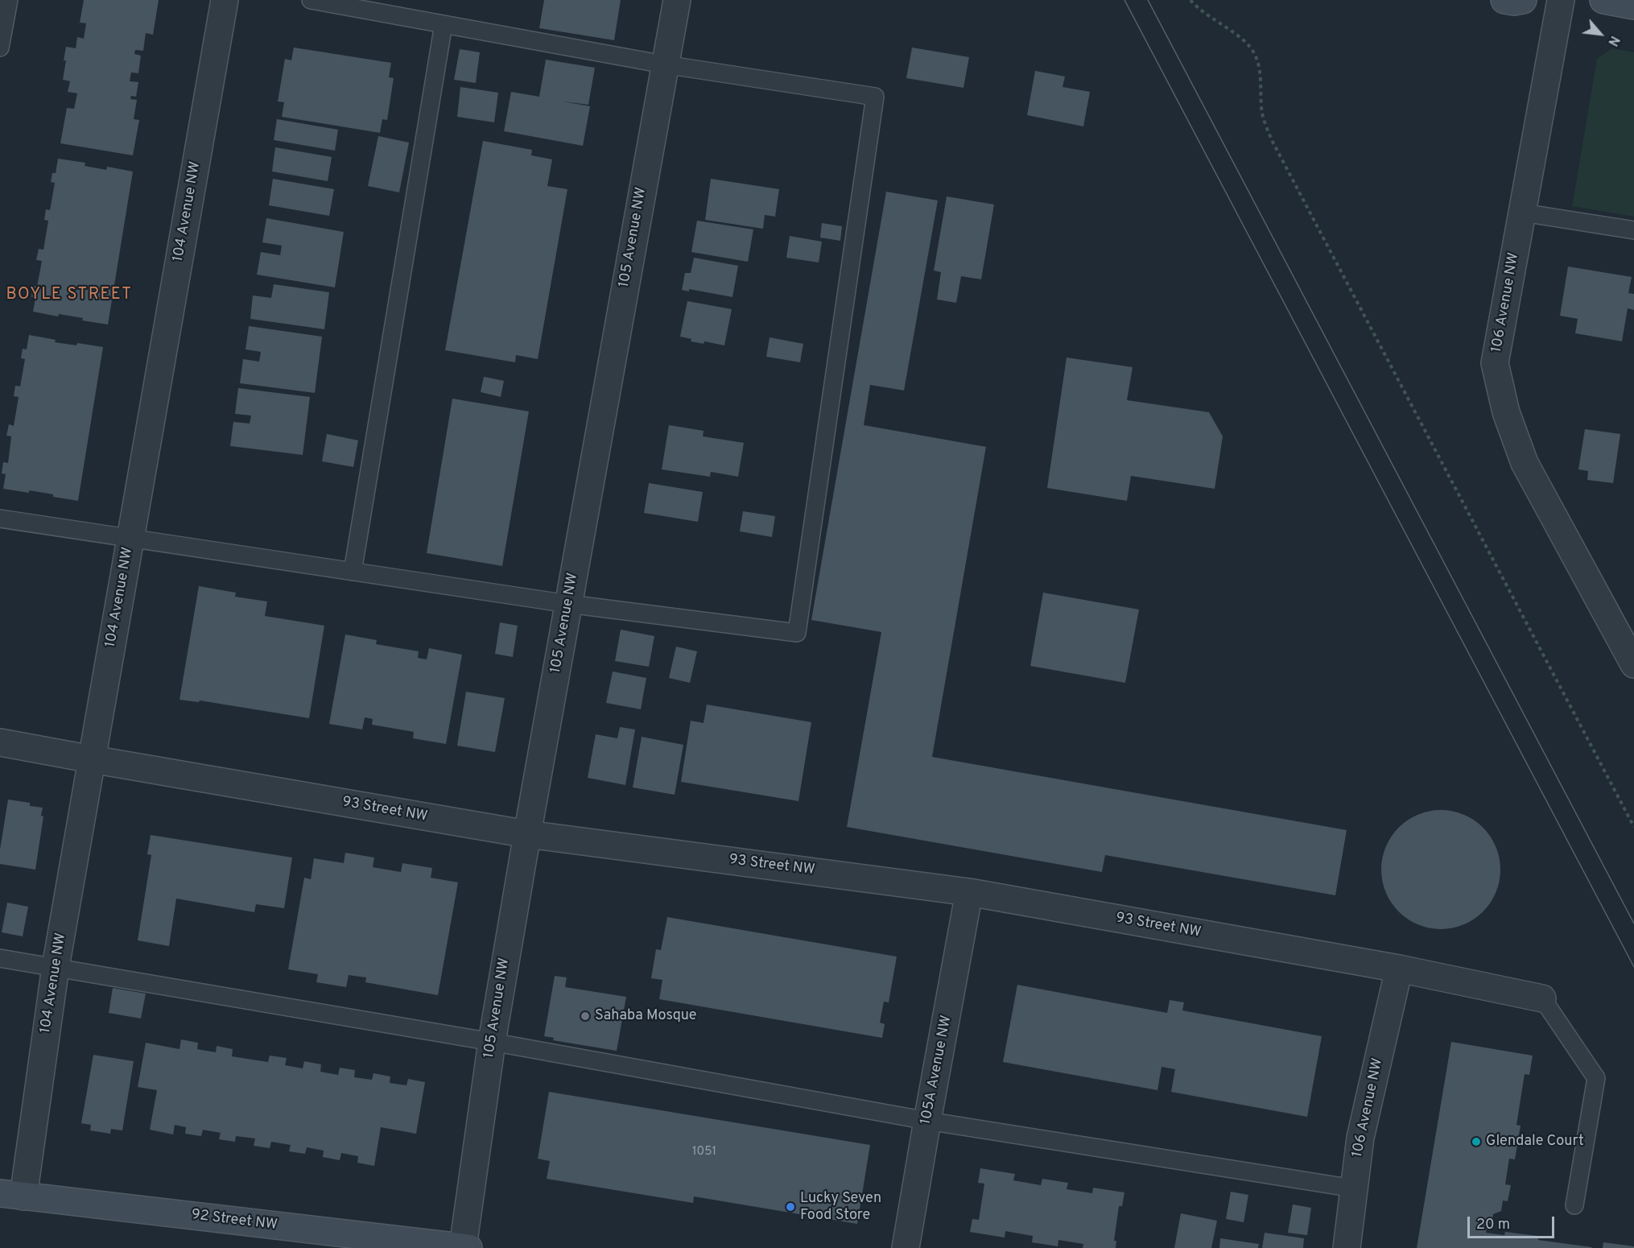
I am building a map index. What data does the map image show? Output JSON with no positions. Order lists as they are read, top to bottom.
{
  "streets": {
    "street": [
      "104 Avenue NW",
      "105 Avenue NW",
      "106 Avenue NW",
      "93 Street NW",
      "105A Avenue NW",
      "92 Street NW"
    ]
  },
  "crossings": [
    ["104 Avenue NW", "93 Street NW"],
    ["104 Avenue NW", "92 Street NW"],
    ["105 Avenue NW", "93 Street NW"],
    ["105 Avenue NW", "92 Street NW"],
    ["106 Avenue NW", "93 Street NW"],
    ["93 Street NW", "105A Avenue NW"]
  ],
  "districts": ["BOYLE STREET"],
  "places": ["Sahaba Mosque", "Glendale Court", "Lucky Seven Food Store"],
  "house_numbers": ["1051"],
  "scale_bar": "20 m",
  "north": "bottom right"
}
